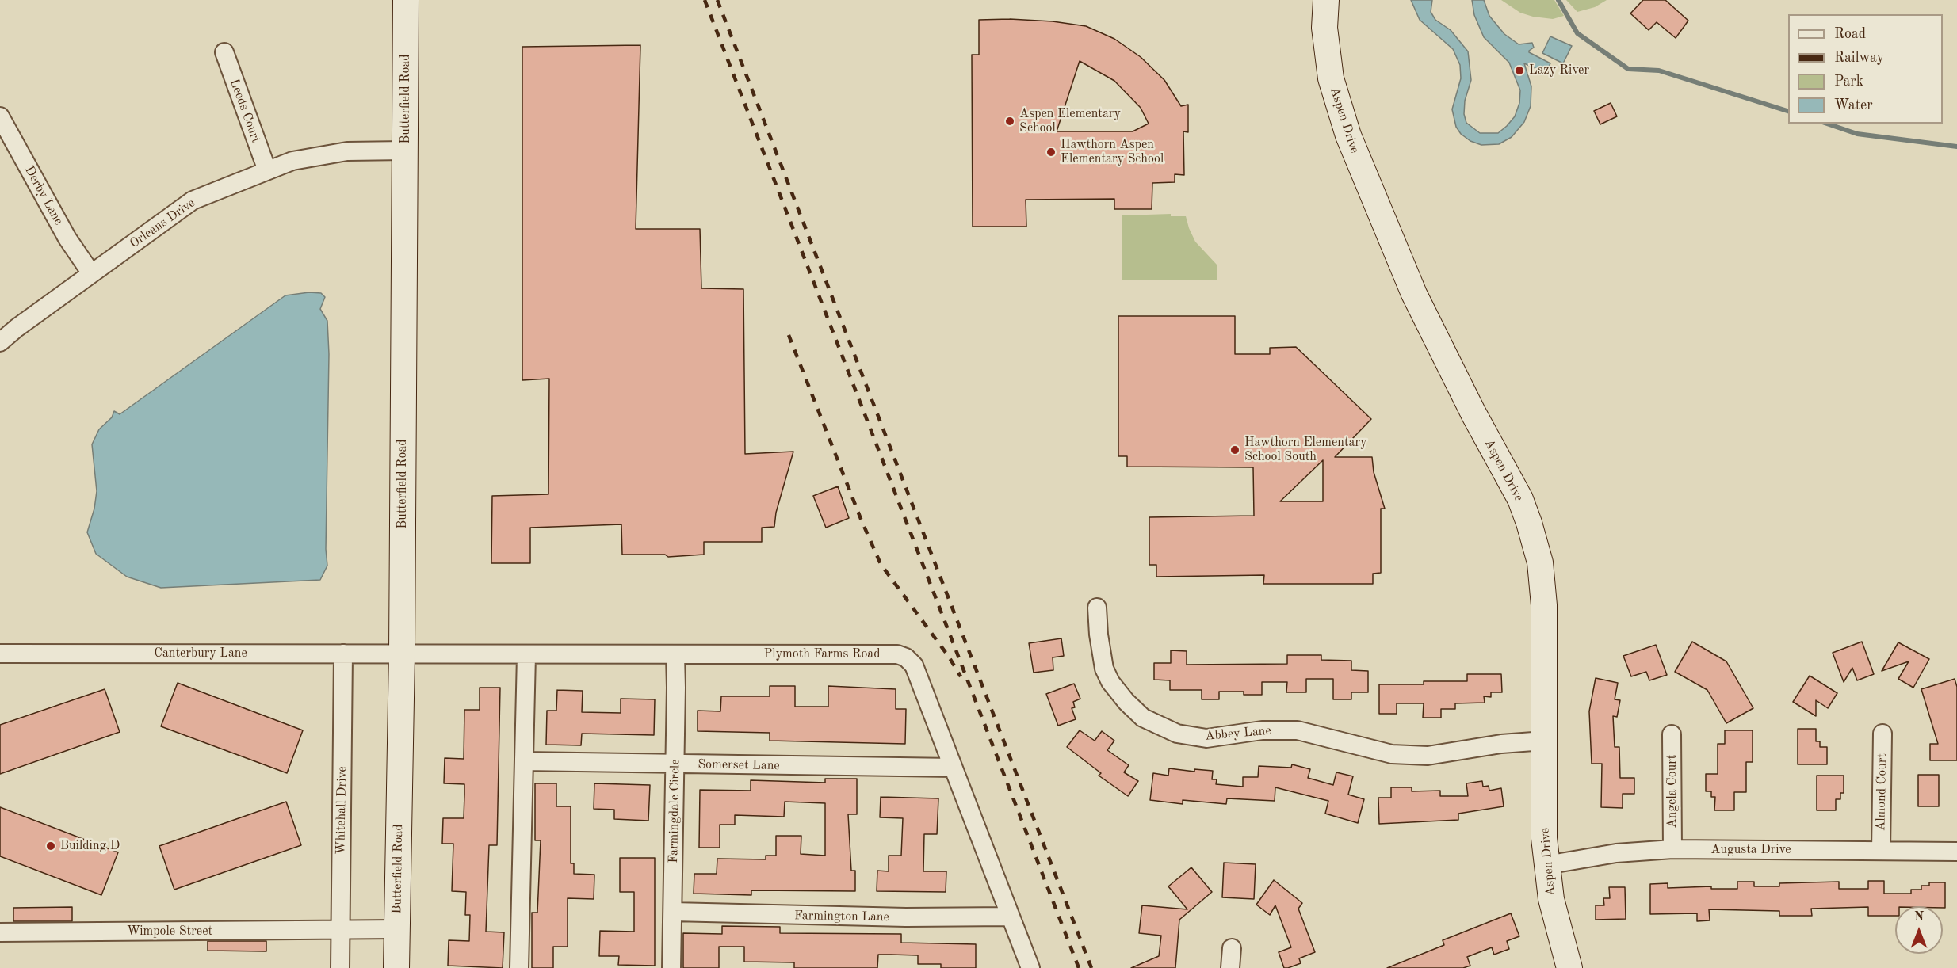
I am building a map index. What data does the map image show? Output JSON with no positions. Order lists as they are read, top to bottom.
{
  "streets": {
    "street": [
      "Butterfield Road",
      "Leeds Court",
      "Aspen Drive",
      "Derby Lane",
      "Orleans Drive",
      "Canterbury Lane",
      "Plymoth Farms Road",
      "Abbey Lane",
      "Somerset Lane",
      "Angela Court",
      "Almond Court",
      "Whitehall Drive",
      "Farmingdale Circle",
      "Augusta Drive",
      "Farmington Lane",
      "Wimpole Street"
    ]
  },
  "crossings": [
    ["Butterfield Road", "Orleans Drive"],
    ["Butterfield Road", "Canterbury Lane"],
    ["Butterfield Road", "Plymoth Farms Road"],
    ["Butterfield Road", "Wimpole Street"],
    ["Leeds Court", "Orleans Drive"],
    ["Aspen Drive", "Abbey Lane"],
    ["Aspen Drive", "Augusta Drive"],
    ["Derby Lane", "Orleans Drive"],
    ["Canterbury Lane", "Plymoth Farms Road"],
    ["Canterbury Lane", "Whitehall Drive"],
    ["Plymoth Farms Road", "Somerset Lane"],
    ["Plymoth Farms Road", "Farmingdale Circle"],
    ["Plymoth Farms Road", "Farmington Lane"],
    ["Somerset Lane", "Farmingdale Circle"],
    ["Angela Court", "Augusta Drive"],
    ["Almond Court", "Augusta Drive"],
    ["Whitehall Drive", "Wimpole Street"],
    ["Farmingdale Circle", "Farmington Lane"]
  ],
  "places": [
    "Lazy River",
    "Aspen Elementary School",
    "Hawthorn Aspen Elementary School",
    "Hawthorn Elementary School South",
    "Building D"
  ],
  "legend": [
    "Road",
    "Railway",
    "Park",
    "Water"
  ],
  "north": "top"
}
